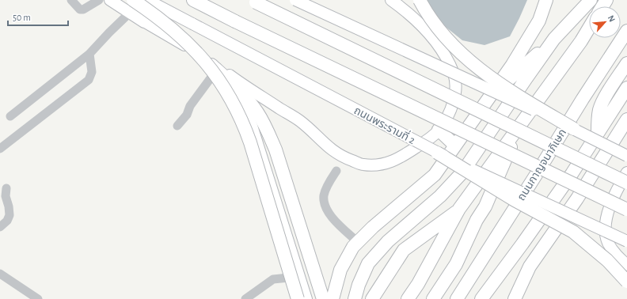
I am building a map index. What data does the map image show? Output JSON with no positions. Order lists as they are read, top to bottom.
{
  "streets": {
    "highway": ["ถนนกาญจนาภิเษก"],
    "main road": ["ถนนพระรามที่ 2"]
  },
  "scale_bar": "50 m",
  "north": "top right"
}
